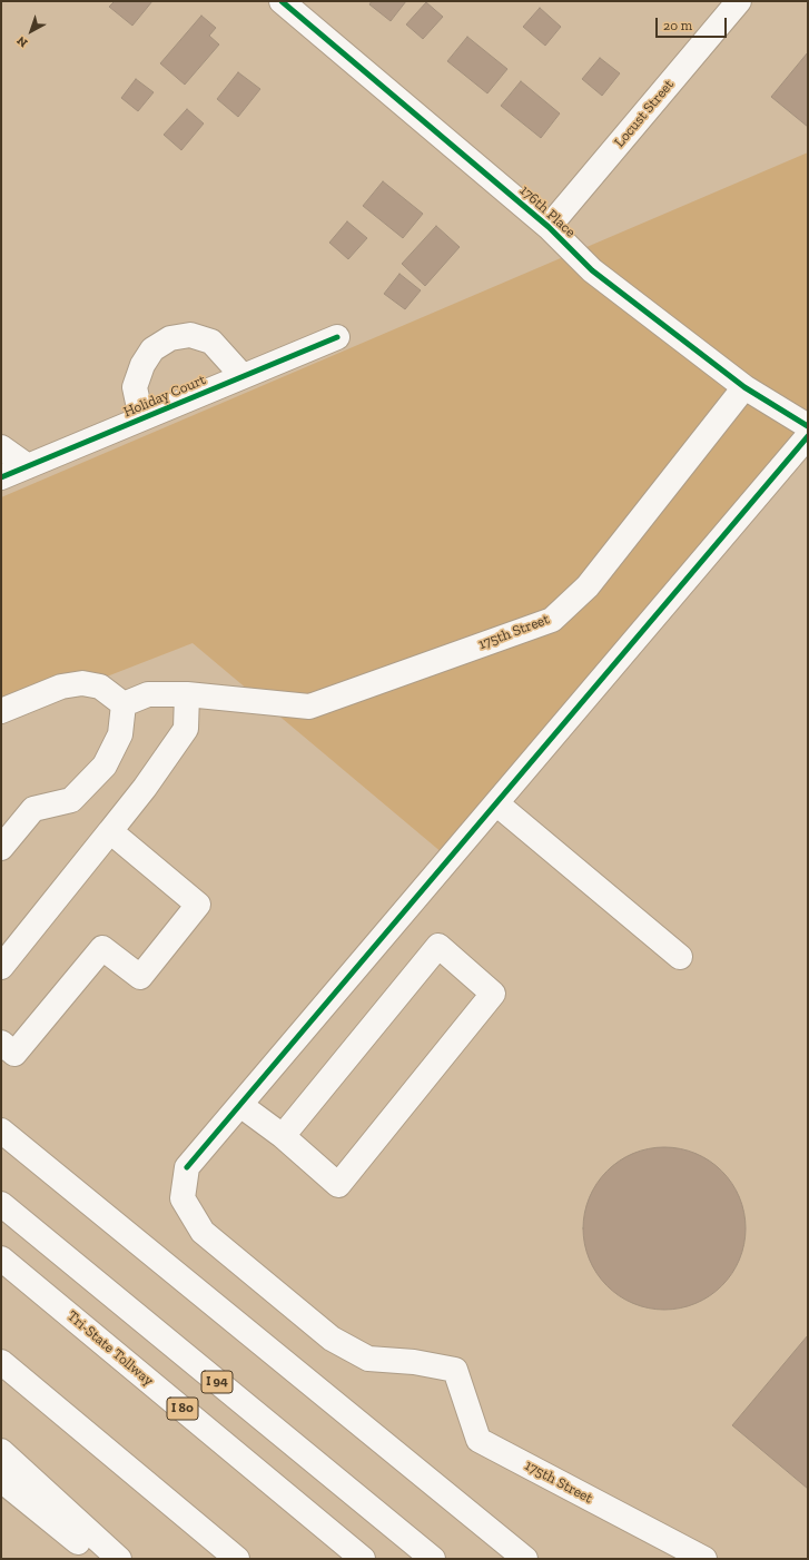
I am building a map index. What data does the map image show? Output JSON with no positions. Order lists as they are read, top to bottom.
{
  "streets": {
    "main road": [
      "Locust Street",
      "176th Place",
      "Holiday Court",
      "175th Street",
      "Tri-State Tollway",
      "I 94",
      "I 80"
    ]
  },
  "crossings": [
    ["Locust Street", "176th Place"],
    ["176th Place", "175th Street"]
  ],
  "scale_bar": "20 m",
  "north": "bottom left"
}
